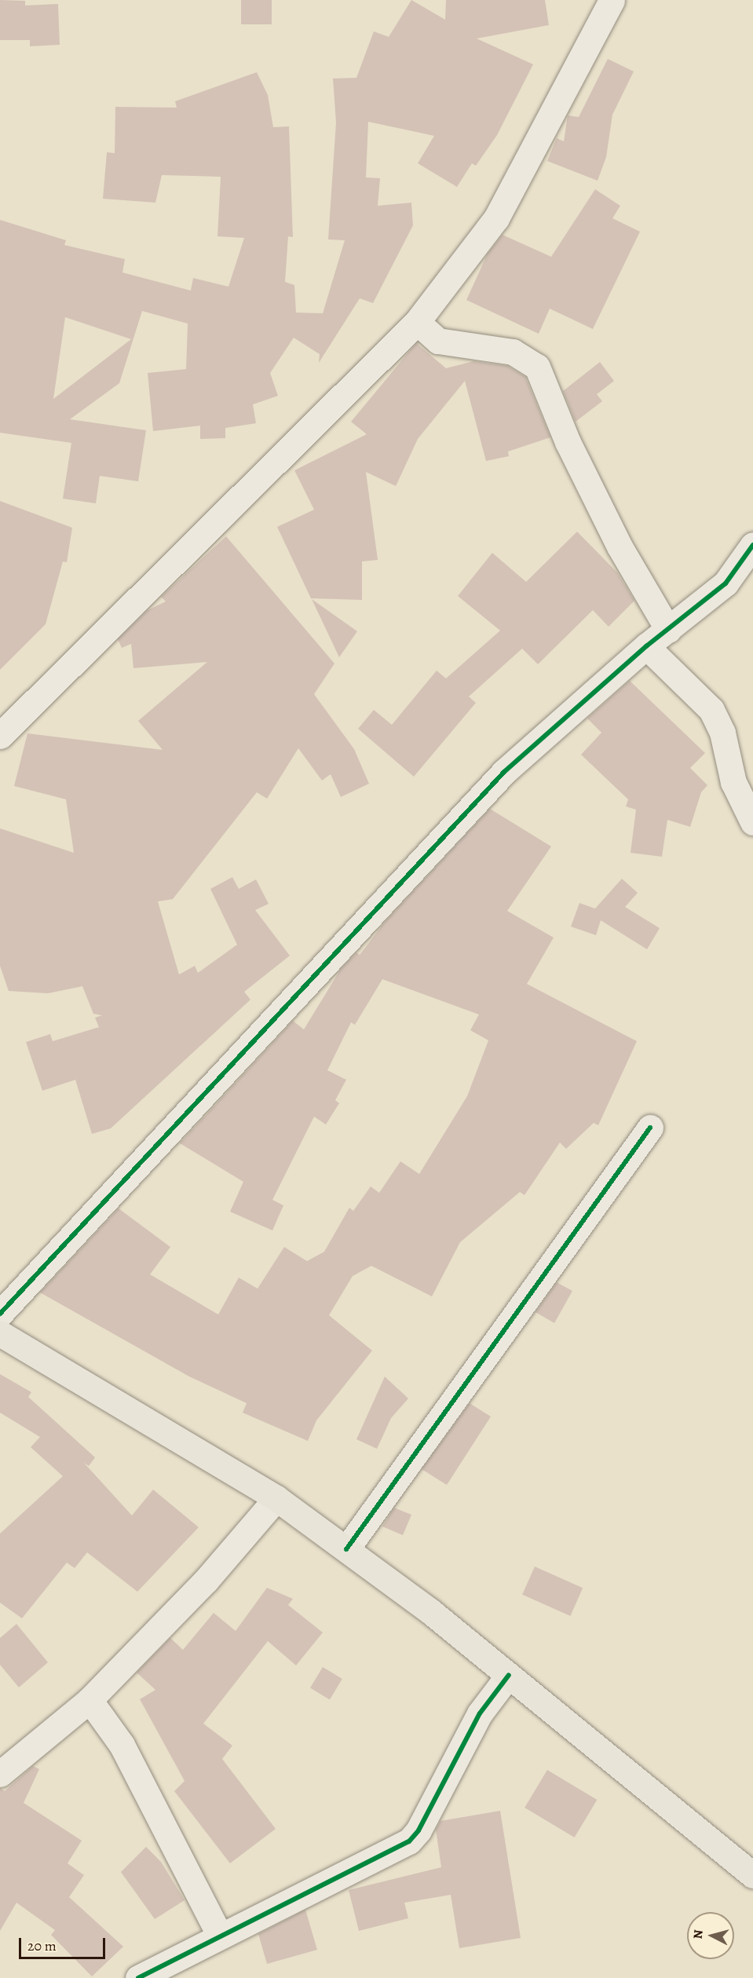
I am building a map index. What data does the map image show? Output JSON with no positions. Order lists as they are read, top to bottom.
{
  "scale_bar": "20 m",
  "north": "left"
}
